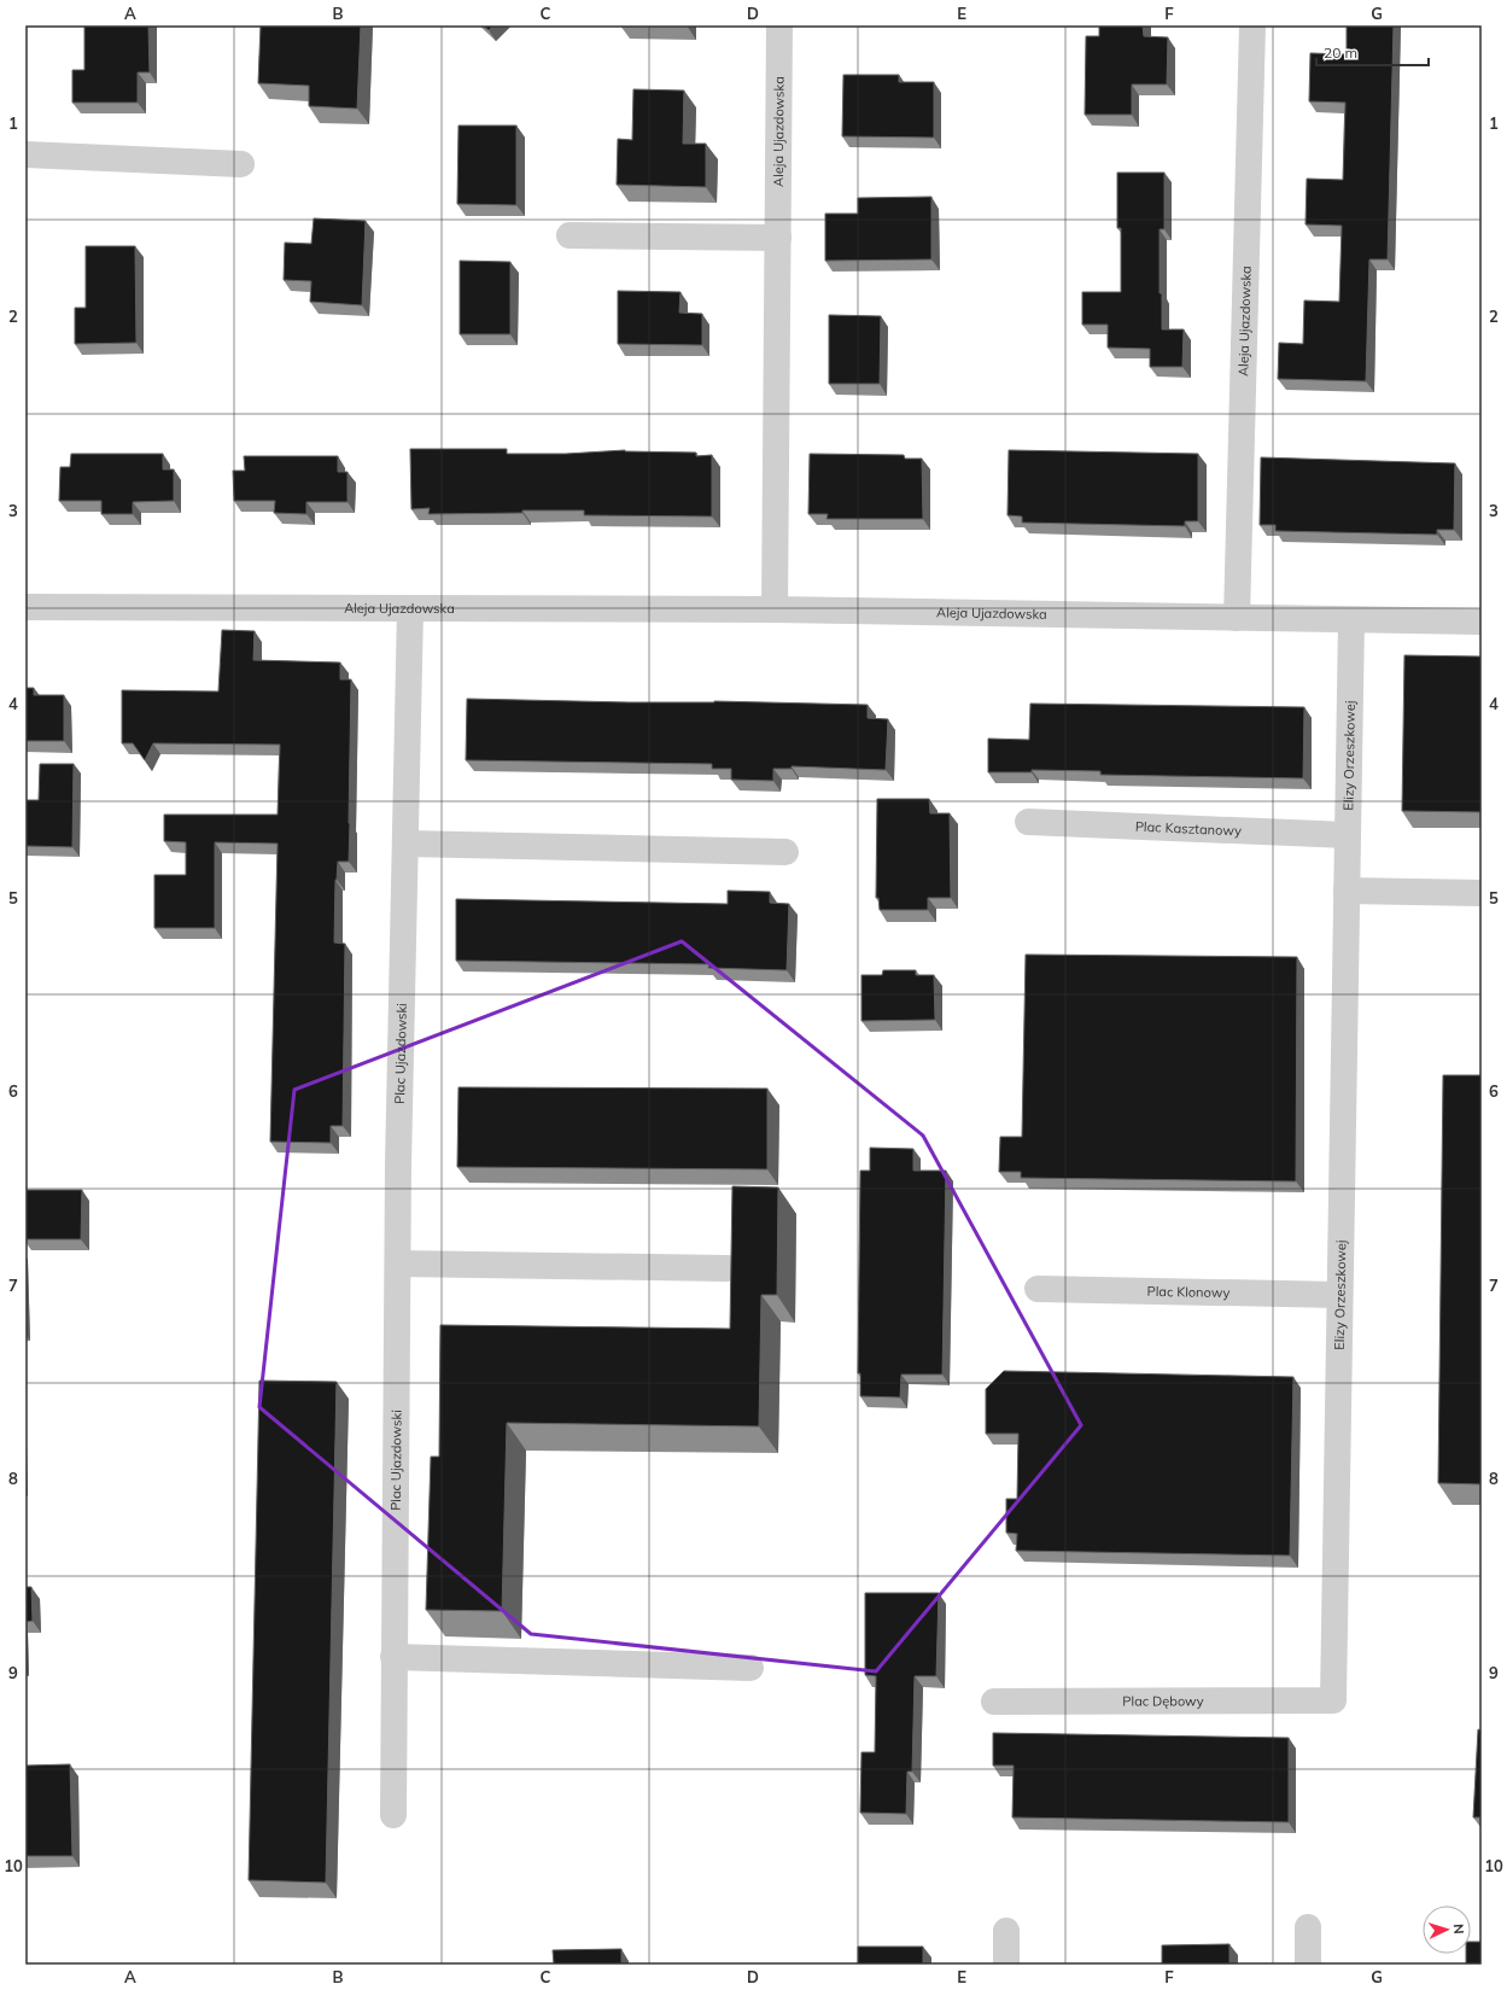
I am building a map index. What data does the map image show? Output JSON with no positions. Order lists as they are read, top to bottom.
{
  "streets": {
    "street": [
      "Aleja Ujazdowska",
      "Elizy Orzeszkowej",
      "Plac Kasztanowy",
      "Plac Ujazdowski",
      "Plac Klonowy",
      "Plac Dębowy"
    ]
  },
  "crossings": [
    ["Aleja Ujazdowska", "Elizy Orzeszkowej"],
    ["Aleja Ujazdowska", "Plac Ujazdowski"],
    ["Elizy Orzeszkowej", "Plac Kasztanowy"],
    ["Elizy Orzeszkowej", "Plac Klonowy"],
    ["Elizy Orzeszkowej", "Plac Dębowy"]
  ],
  "scale_bar": "20 m",
  "north": "right",
  "grid": {
    "columns": [
      "A",
      "B",
      "C",
      "D",
      "E",
      "F",
      "G"
    ],
    "rows": [
      "1",
      "2",
      "3",
      "4",
      "5",
      "6",
      "7",
      "8",
      "9",
      "10"
    ]
  }
}
